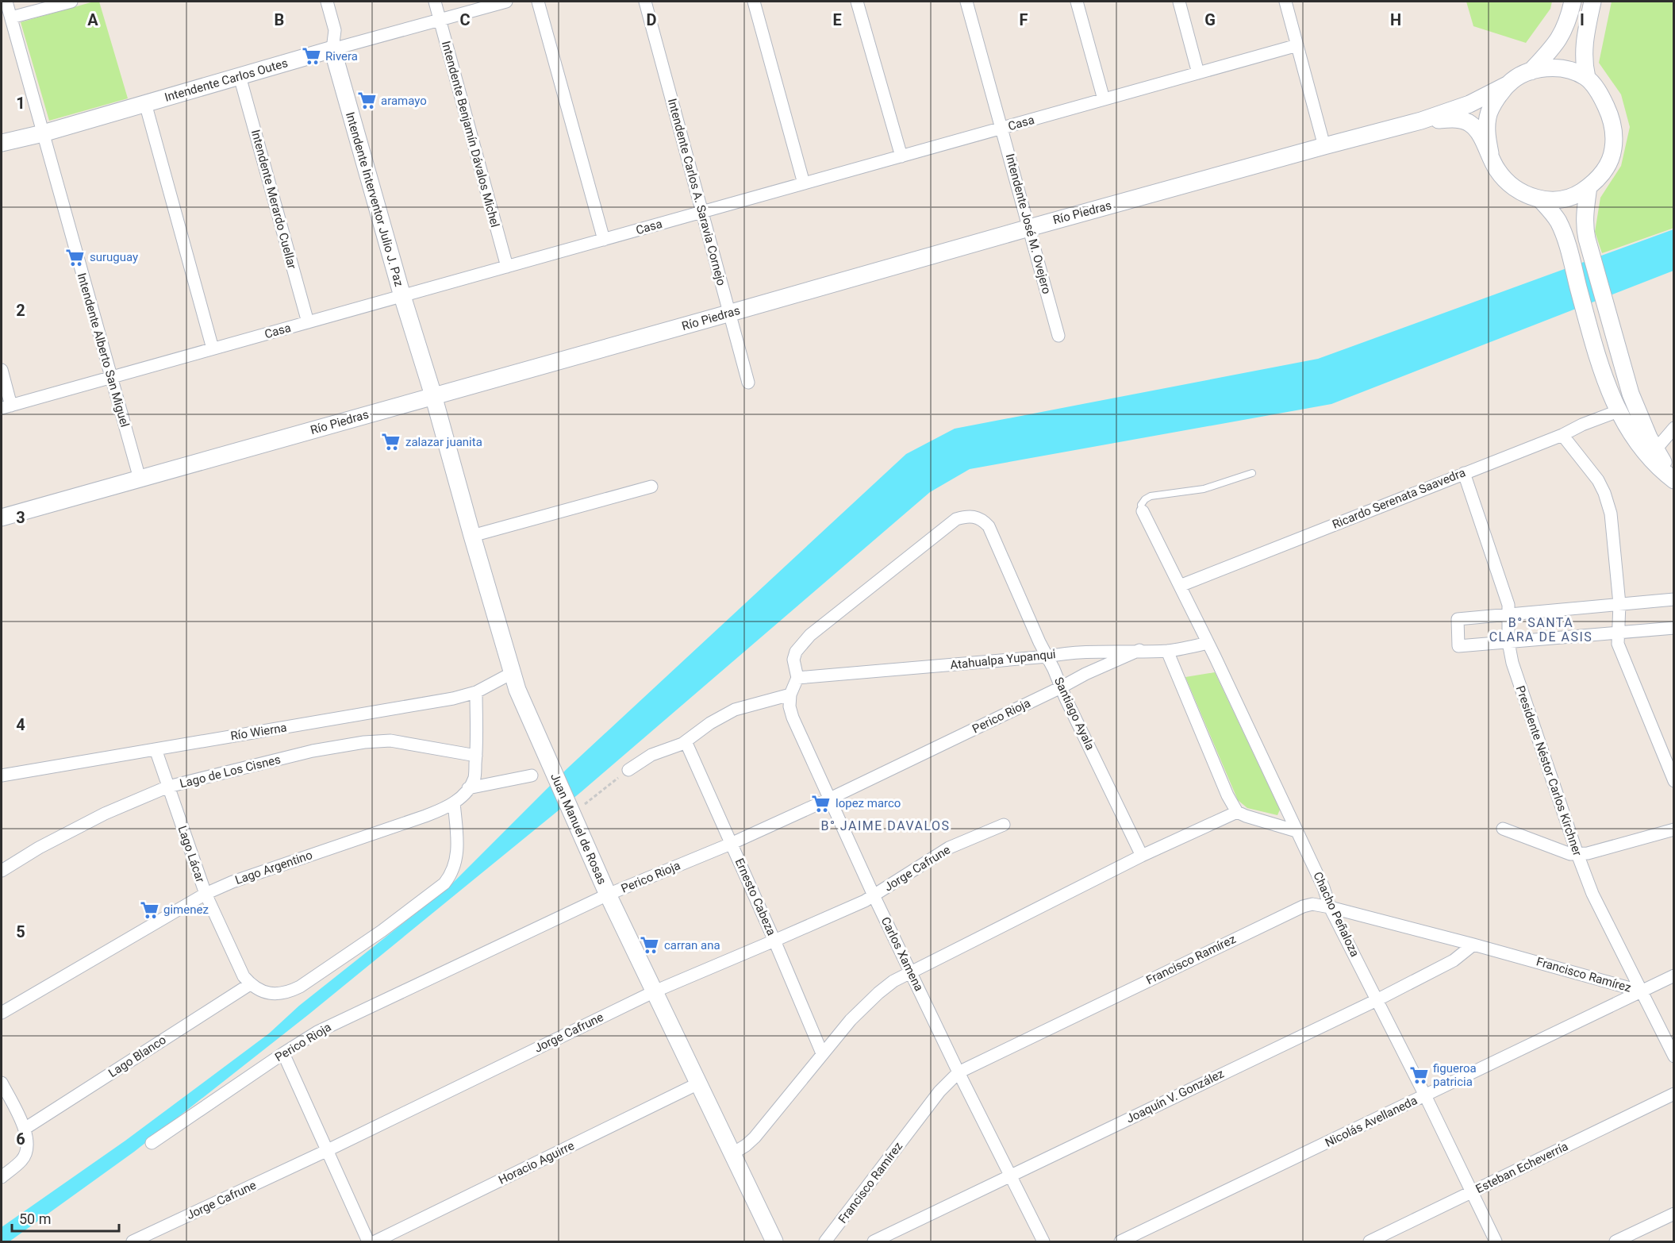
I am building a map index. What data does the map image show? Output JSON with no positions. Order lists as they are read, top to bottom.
{
  "streets": {
    "street": [
      "Intendente Carlos Outes",
      "Casa",
      "Intendente Benjamín Dávalos Michel",
      "Intendente Carlos A. Saravia Cornejo",
      "Intendente Merardo Cuellar",
      "Intendente Interventor Julio J. Paz",
      "Río Piedras",
      "Intendente José M. Ovejero",
      "Intendente Alberto San Miguel",
      "Ricardo Serenata Saavedra",
      "Atahualpa Yupanqui",
      "Santiago Ayala",
      "Perico Rioja",
      "Río Wierna",
      "Presidente Néstor Carlos Kirchner",
      "Lago de Los Cisnes",
      "Juan Manuel de Rosas",
      "Lago Lácar",
      "Lago Argentino",
      "Jorge Cafrune",
      "Ernesto Cabeza",
      "Chacho Peñaloza",
      "Carlos Xamena",
      "Francisco Ramírez",
      "Lago Blanco",
      "Joaquín V. González",
      "Nicolás Avellaneda",
      "Horacio Aguirre",
      "Esteban Echeverría"
    ]
  },
  "crossings": [
    ["Intendente Carlos Outes", "Intendente Benjamín Dávalos Michel"],
    ["Intendente Carlos Outes", "Intendente Merardo Cuellar"],
    ["Intendente Carlos Outes", "Intendente Interventor Julio J. Paz"],
    ["Intendente Carlos Outes", "Intendente Alberto San Miguel"],
    ["Casa", "Intendente Benjamín Dávalos Michel"],
    ["Casa", "Intendente Carlos A. Saravia Cornejo"],
    ["Casa", "Intendente Merardo Cuellar"],
    ["Casa", "Intendente Interventor Julio J. Paz"],
    ["Casa", "Intendente José M. Ovejero"],
    ["Casa", "Intendente Alberto San Miguel"],
    ["Intendente Carlos A. Saravia Cornejo", "Río Piedras"],
    ["Intendente Interventor Julio J. Paz", "Río Piedras"],
    ["Intendente Interventor Julio J. Paz", "Juan Manuel de Rosas"],
    ["Río Piedras", "Intendente José M. Ovejero"],
    ["Río Piedras", "Intendente Alberto San Miguel"],
    ["Río Piedras", "Juan Manuel de Rosas"],
    ["Ricardo Serenata Saavedra", "Presidente Néstor Carlos Kirchner"],
    ["Ricardo Serenata Saavedra", "Chacho Peñaloza"],
    ["Atahualpa Yupanqui", "Santiago Ayala"],
    ["Atahualpa Yupanqui", "Perico Rioja"],
    ["Atahualpa Yupanqui", "Chacho Peñaloza"],
    ["Atahualpa Yupanqui", "Carlos Xamena"],
    ["Santiago Ayala", "Perico Rioja"],
    ["Santiago Ayala", "Carlos Xamena"],
    ["Perico Rioja", "Juan Manuel de Rosas"],
    ["Perico Rioja", "Ernesto Cabeza"],
    ["Perico Rioja", "Carlos Xamena"],
    ["Río Wierna", "Juan Manuel de Rosas"],
    ["Río Wierna", "Lago Lácar"],
    ["Río Wierna", "Lago Argentino"],
    ["Presidente Néstor Carlos Kirchner", "Francisco Ramírez"],
    ["Presidente Néstor Carlos Kirchner", "Nicolás Avellaneda"],
    ["Lago de Los Cisnes", "Lago Lácar"],
    ["Lago de Los Cisnes", "Lago Argentino"],
    ["Juan Manuel de Rosas", "Jorge Cafrune"],
    ["Juan Manuel de Rosas", "Horacio Aguirre"],
    ["Lago Lácar", "Lago Argentino"],
    ["Lago Lácar", "Lago Blanco"],
    ["Jorge Cafrune", "Ernesto Cabeza"],
    ["Jorge Cafrune", "Carlos Xamena"],
    ["Chacho Peñaloza", "Francisco Ramírez"],
    ["Chacho Peñaloza", "Joaquín V. González"],
    ["Chacho Peñaloza", "Nicolás Avellaneda"],
    ["Chacho Peñaloza", "Esteban Echeverría"],
    ["Carlos Xamena", "Francisco Ramírez"],
    ["Carlos Xamena", "Joaquín V. González"],
    ["Francisco Ramírez", "Joaquín V. González"],
    ["Francisco Ramírez", "Nicolás Avellaneda"]
  ],
  "districts": ["B° SANTA CLARA DE ASIS", "B° JAIME DAVALOS"],
  "places": {
    "supermarket": [
      "Rivera",
      "aramayo",
      "suruguay",
      "zalazar juanita",
      "lopez marco",
      "gimenez",
      "carran ana",
      "figueroa patricia"
    ]
  },
  "scale_bar": "50 m",
  "grid": {
    "columns": [
      "A",
      "B",
      "C",
      "D",
      "E",
      "F",
      "G",
      "H",
      "I"
    ],
    "rows": [
      "1",
      "2",
      "3",
      "4",
      "5",
      "6"
    ]
  }
}
